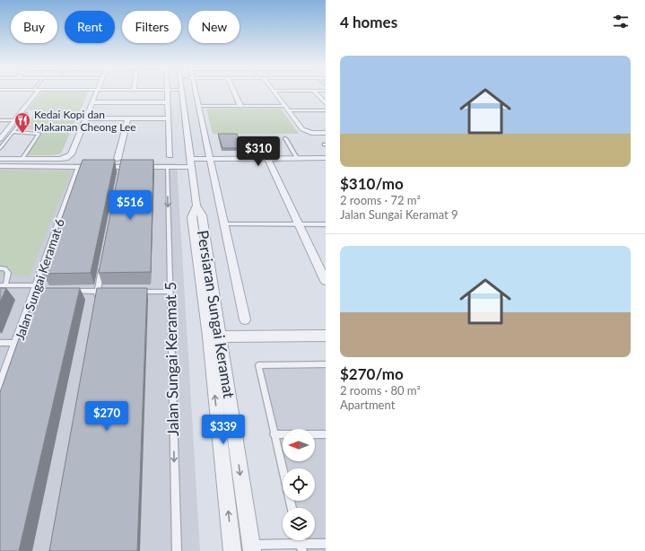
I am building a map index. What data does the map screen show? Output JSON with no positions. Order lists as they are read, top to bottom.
{
  "streets": {
    "street": ["Jalan Sungai Keramat 6", "Persiaran Sungai Keramat"],
    "lane": ["Jalan Sungai Keramat 5"]
  },
  "one_way": ["Jalan Sungai Keramat 5"],
  "places": {
    "restaurant": ["Kedai Kopi dan Makanan Cheong Lee"]
  },
  "north": "left",
  "page": {
    "heading": "4 homes",
    "chip": [
      "Buy",
      "Rent",
      "Filters",
      "New"
    ],
    "list": [
      {
        "name": "$310/mo",
        "note": "2 rooms · 72 m² · Jalan Sungai Keramat 9"
      },
      {
        "name": "$270/mo",
        "note": "2 rooms · 80 m² · Apartment"
      }
    ],
    "price": [
      "$310",
      "$516",
      "$270",
      "$339"
    ]
  }
}
